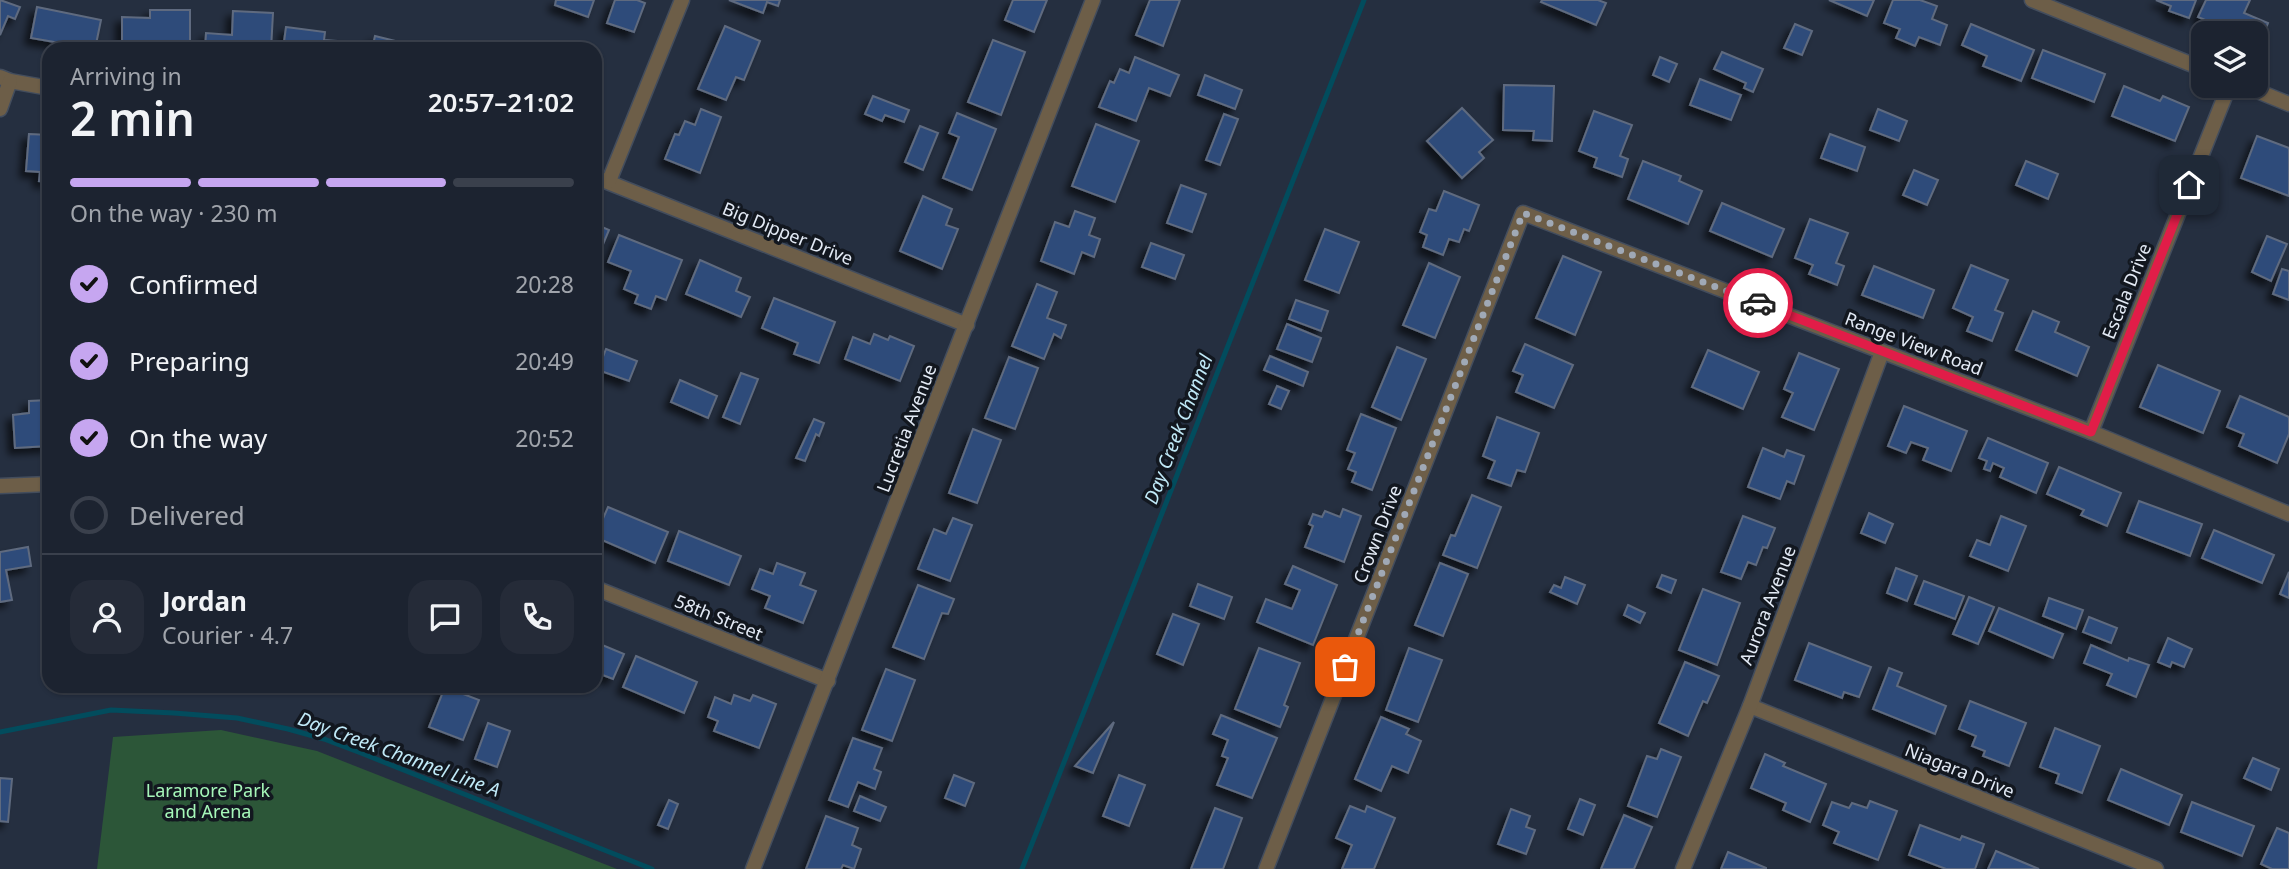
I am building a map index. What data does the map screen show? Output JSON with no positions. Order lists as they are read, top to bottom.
{
  "streets": {
    "street": [
      "Big Dipper Drive",
      "Escala Drive",
      "Range View Road",
      "Lucretia Avenue",
      "Crown Drive",
      "Aurora Avenue",
      "58th Street",
      "Niagara Drive"
    ]
  },
  "crossings": [
    ["Big Dipper Drive", "Lucretia Avenue"],
    ["Escala Drive", "Range View Road"],
    ["Range View Road", "Crown Drive"],
    ["Range View Road", "Aurora Avenue"],
    ["Lucretia Avenue", "58th Street"],
    ["Aurora Avenue", "Niagara Drive"]
  ],
  "water": ["Day Creek Channel", "Day Creek Channel Line A"],
  "parks": ["Laramore Park and Arena"],
  "page": {
    "heading": ["2 min", "Arriving in", "20:57–21:02"],
    "panel": ["Jordan", "Courier · 4.7"],
    "bar": "On the way · 230 m",
    "list": [
      ["Confirmed", "20:28"],
      ["Preparing", "20:49"],
      ["On the way", "20:52"],
      "Delivered"
    ]
  }
}
